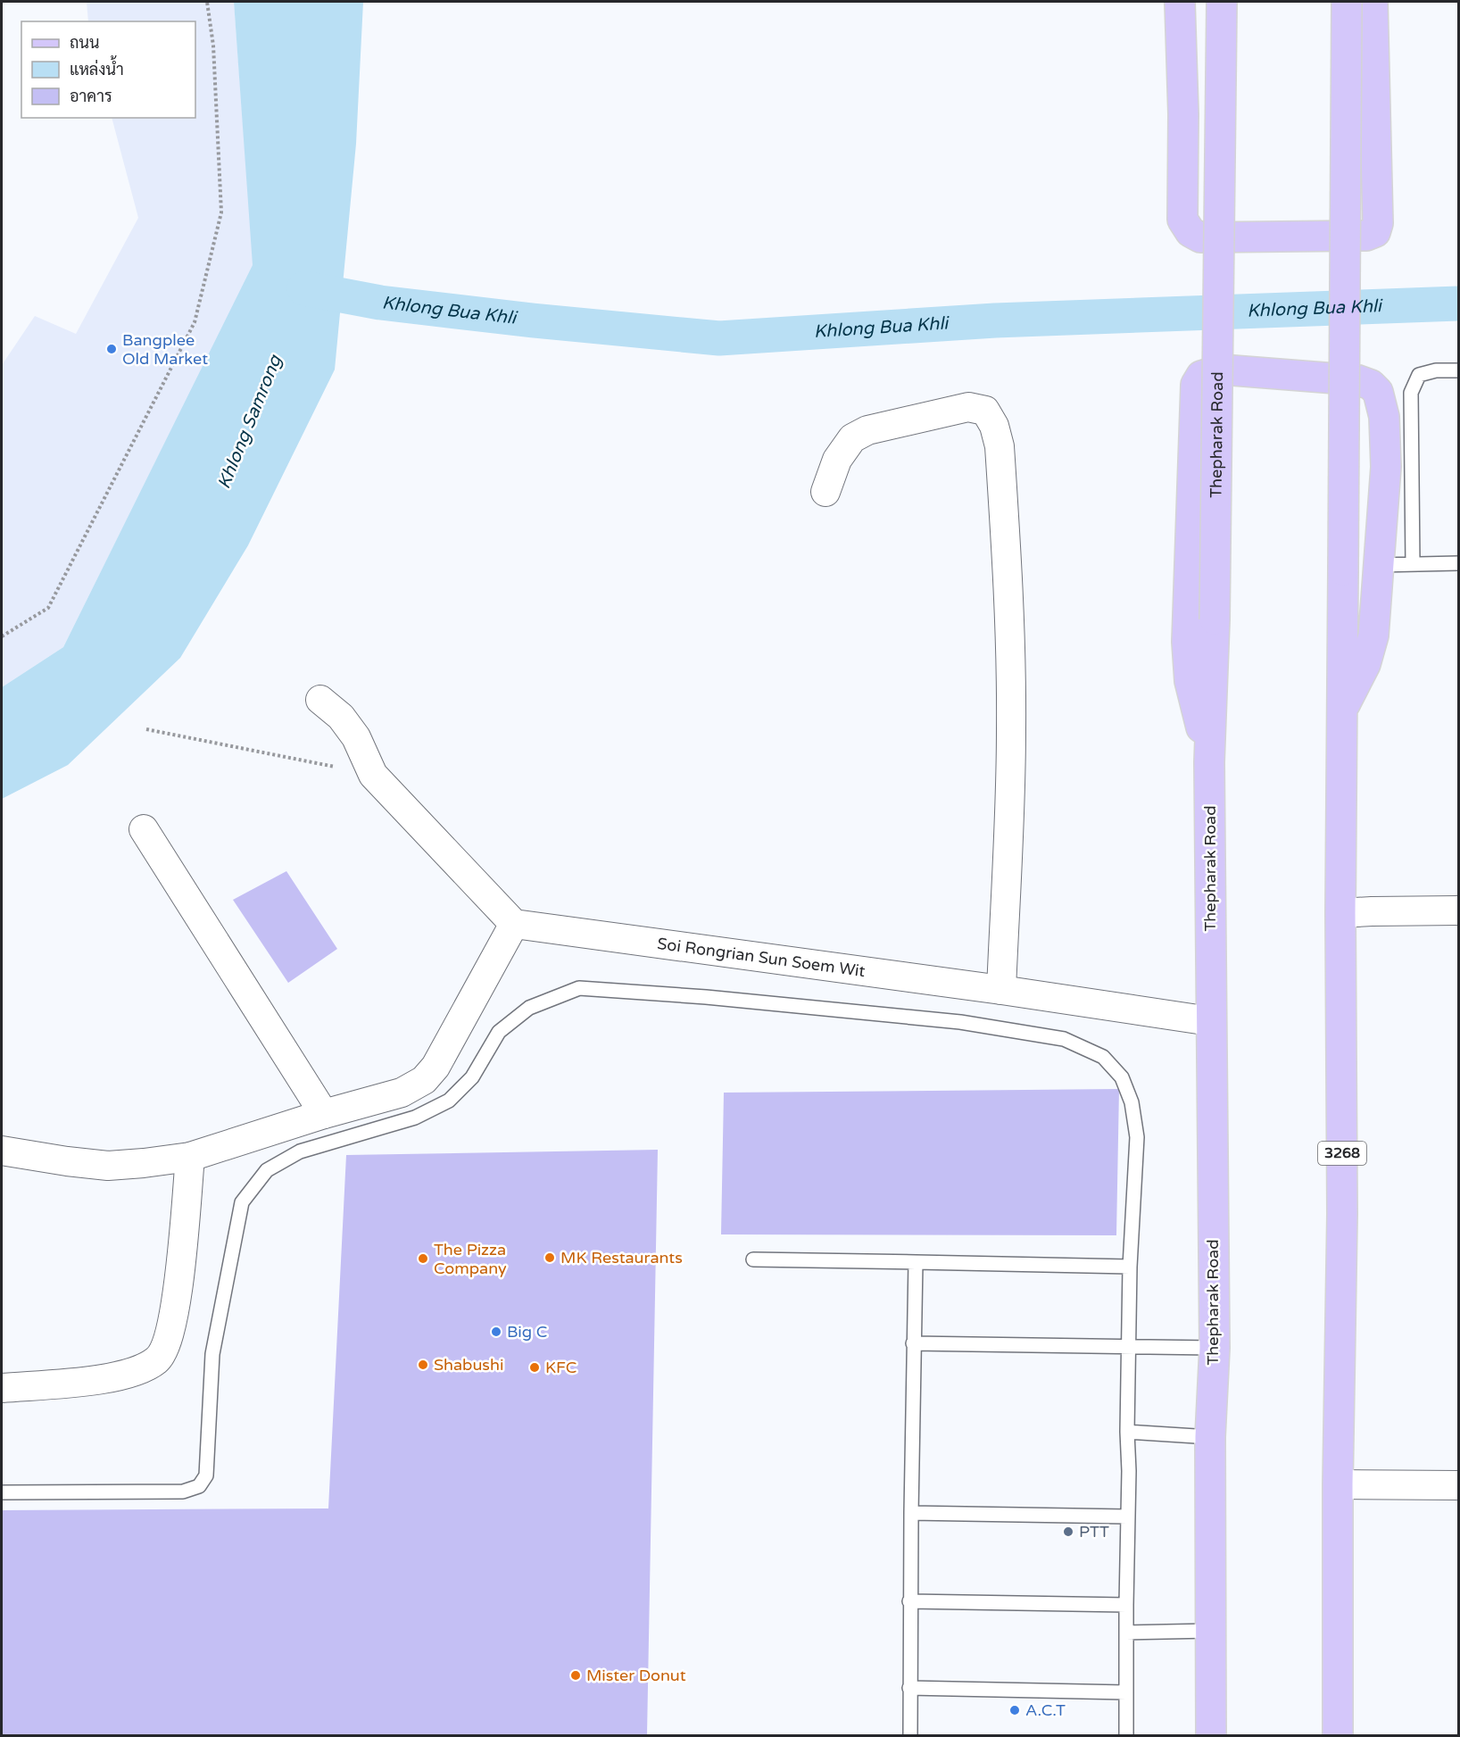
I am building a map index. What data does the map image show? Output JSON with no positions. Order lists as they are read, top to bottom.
{
  "streets": {
    "main road": ["Thepharak Road", "3268"],
    "street": ["Soi Rongrian Sun Soem Wit"]
  },
  "crossings": [
    ["Thepharak Road", "Soi Rongrian Sun Soem Wit"]
  ],
  "water": ["Khlong Bua Khli", "Khlong Samrong"],
  "places": [
    "Bangplee Old Market",
    "MK Restaurants",
    "The Pizza Company",
    "Big C",
    "Shabushi",
    "KFC",
    "PTT",
    "Mister Donut",
    "A.C.T"
  ],
  "legend": ["ถนน", "แหล่งน้ำ", "อาคาร"]
}
